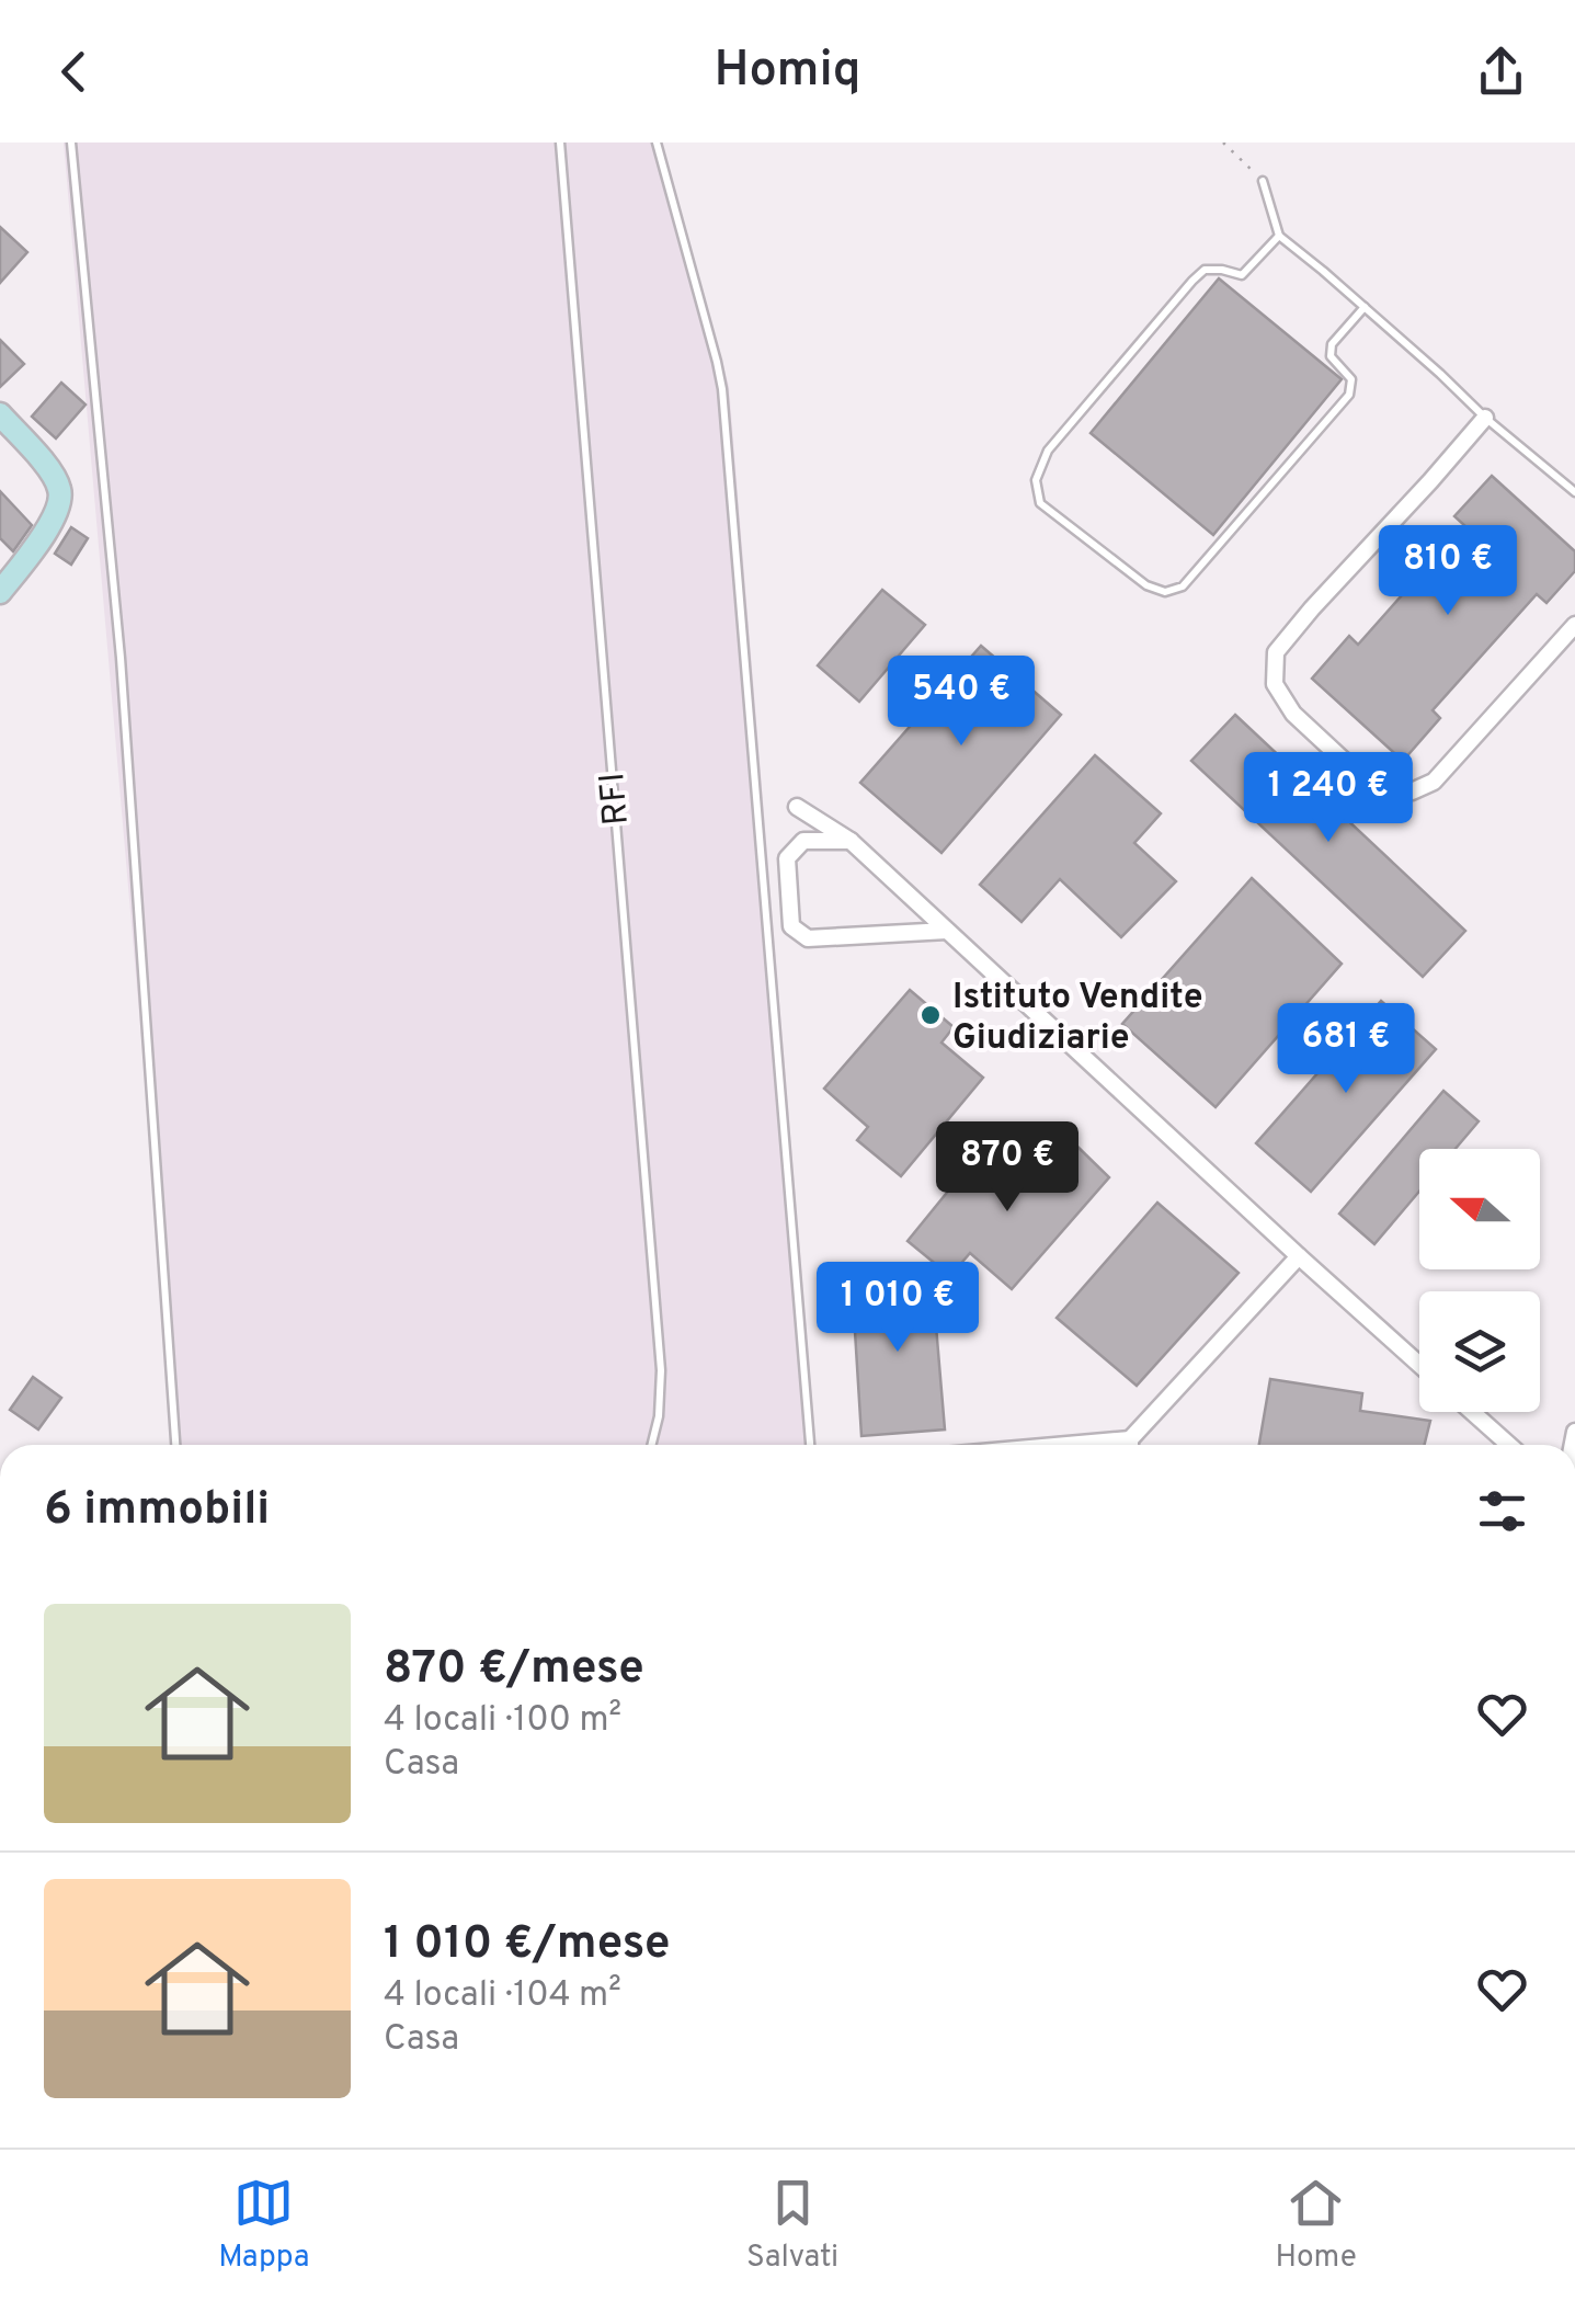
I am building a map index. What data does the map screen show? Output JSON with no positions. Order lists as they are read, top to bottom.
{
  "streets": {
    "lane": ["RFI"]
  },
  "places": ["Istituto Vendite Giudiziarie"],
  "north": "left",
  "page": {
    "header": "Homiq",
    "price": [
      "810 €",
      "540 €",
      "1 240 €",
      "681 €",
      "870 €",
      "1 010 €"
    ],
    "heading": "6 immobili",
    "list": [
      {
        "name": "870 €/mese",
        "note": "4 locali · 100 m² · Casa"
      },
      {
        "name": "1 010 €/mese",
        "note": "4 locali · 104 m² · Casa"
      }
    ],
    "tabs": ["Mappa", "Salvati", "Home"]
  }
}
